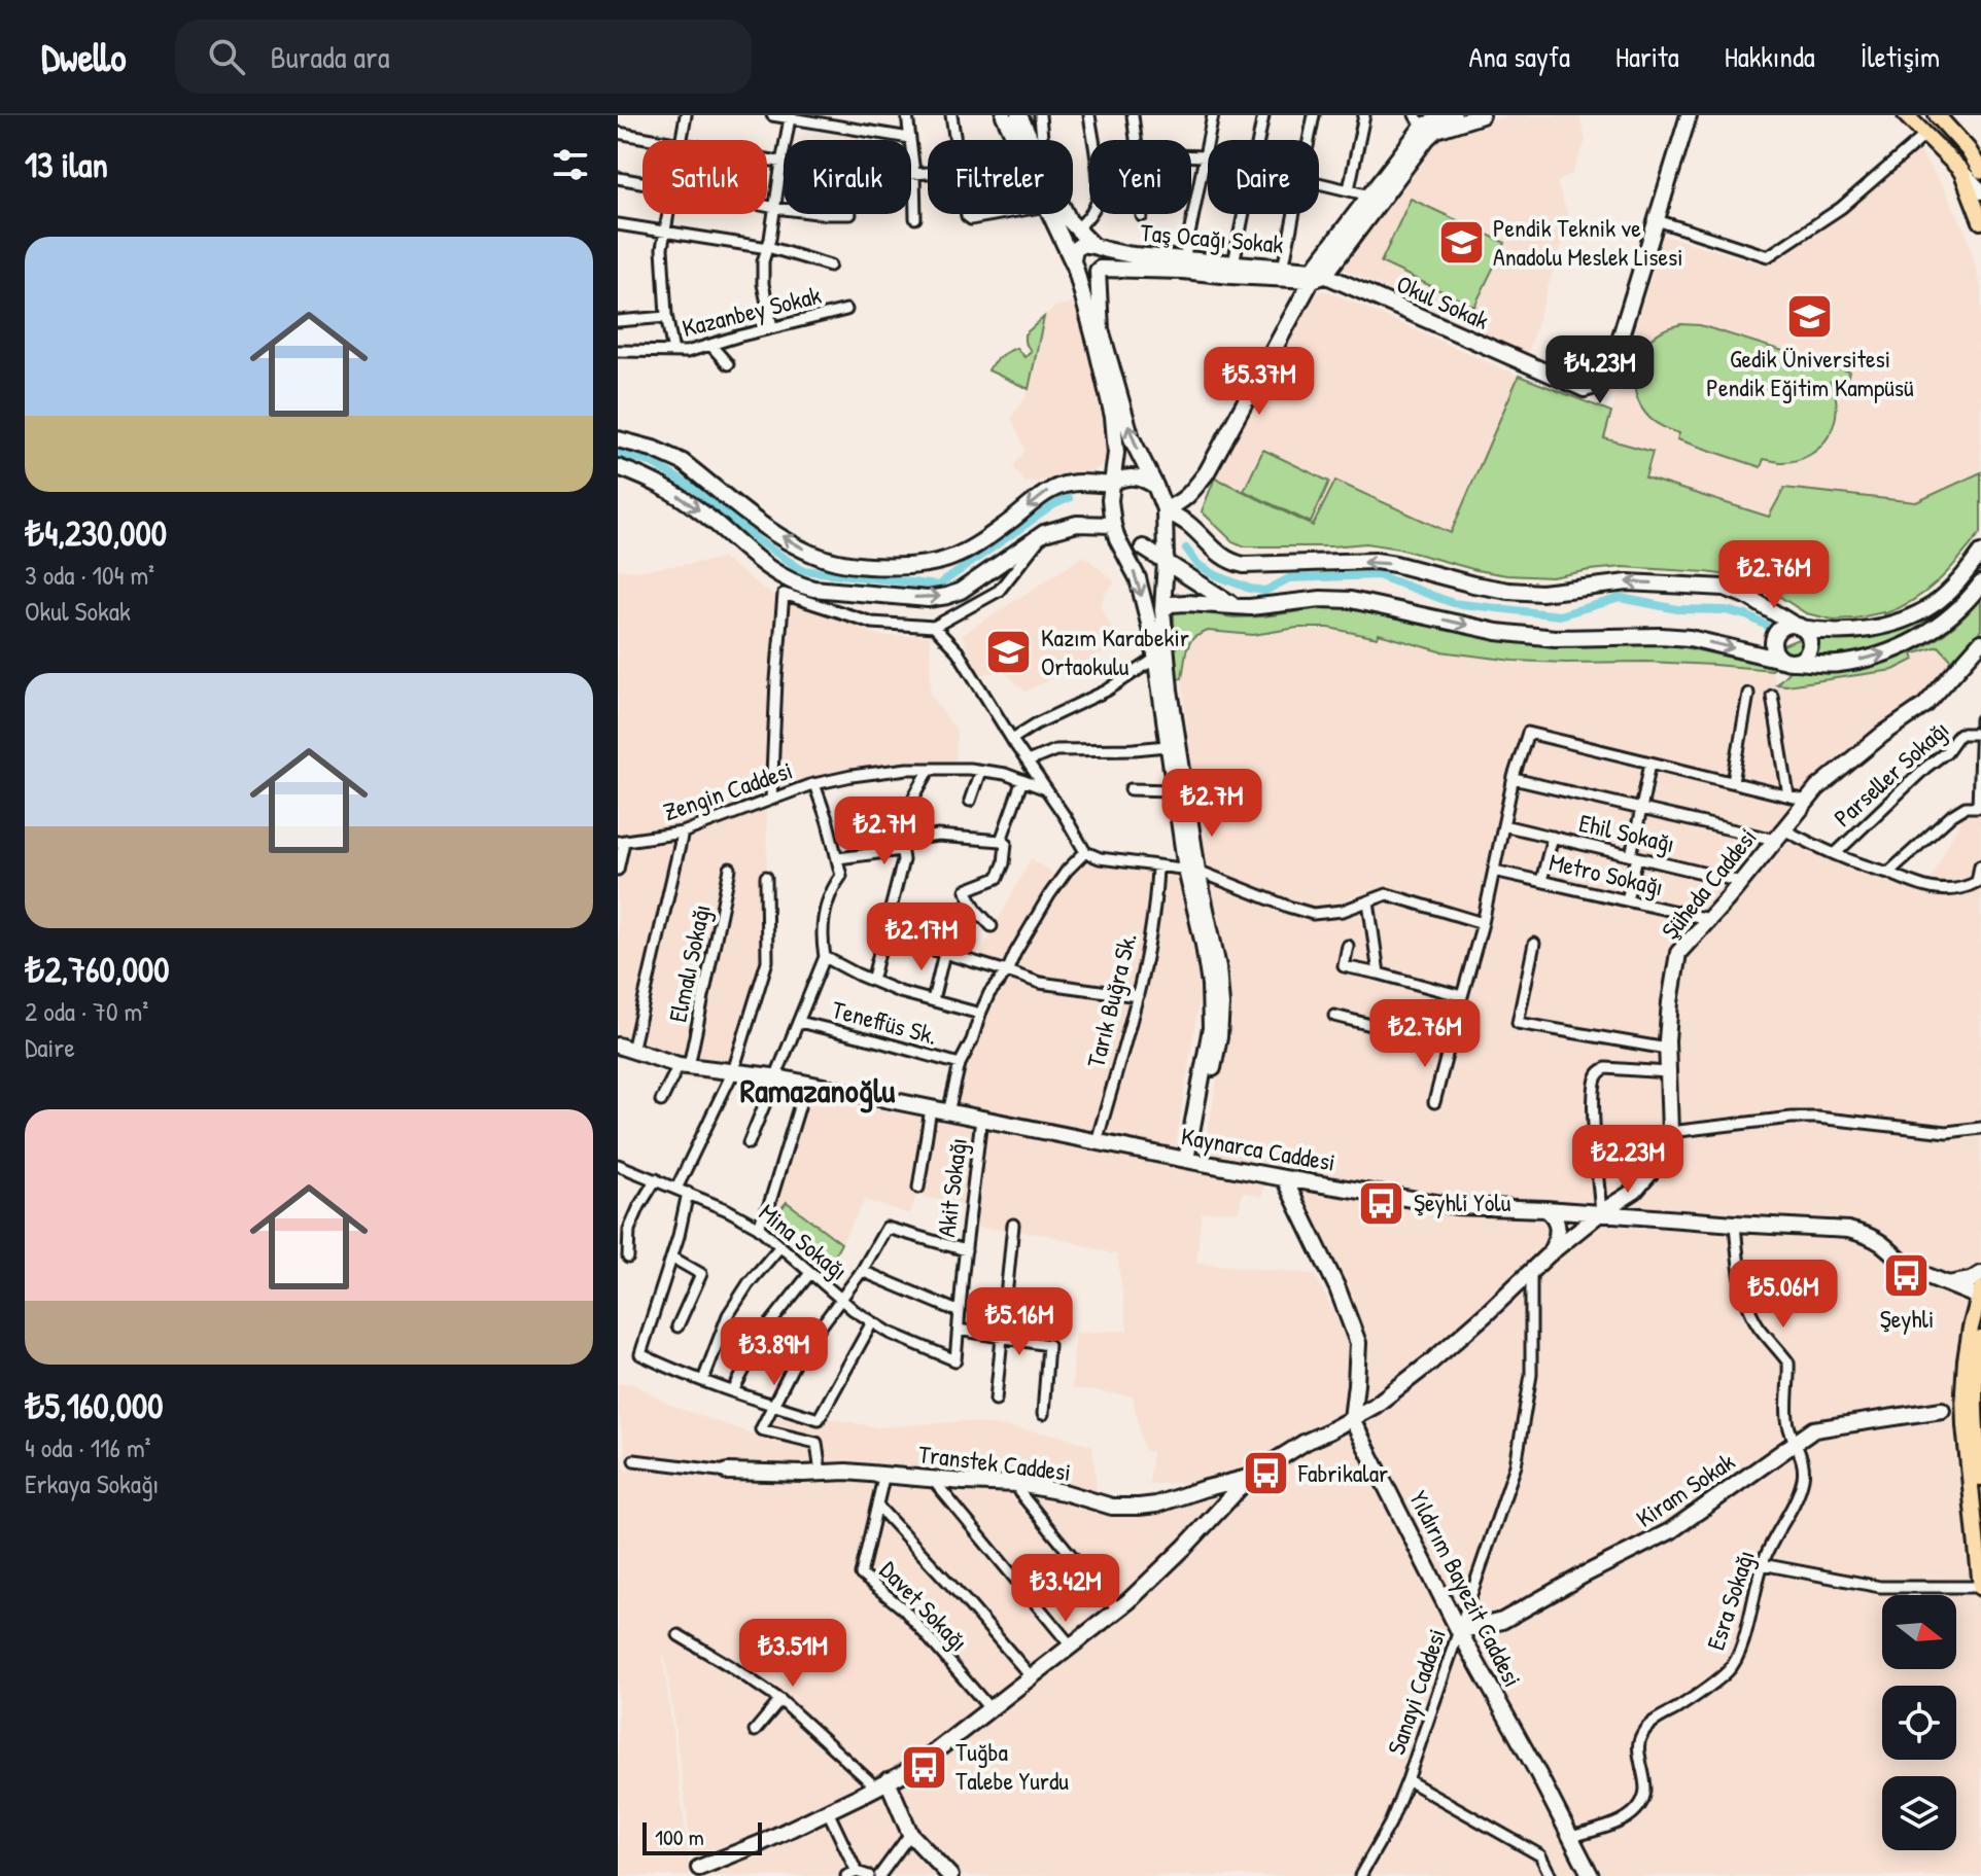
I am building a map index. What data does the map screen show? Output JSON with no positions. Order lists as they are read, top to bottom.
{
  "streets": {
    "street": [
      "Taş Ocağı Sokak",
      "Okul Sokak",
      "Kazanbey Sokak",
      "Parseller Sokağı",
      "Zengin Caddesi",
      "Ehil Sokağı",
      "Metro Sokağı",
      "Şüheda Caddesi",
      "Elmalı Sokağı",
      "Tarık Buğra Sk.",
      "Teneffüs Sk.",
      "Kaynarca Caddesi",
      "Akit Sokağı",
      "Mina Sokağı",
      "Transtek Caddesi",
      "Kiram Sokak",
      "Yıldırım Bayezit Caddesi",
      "Esra Sokağı",
      "Davet Sokağı",
      "Sanayi Caddesi"
    ]
  },
  "crossings": [
    ["Taş Ocağı Sokak", "Okul Sokak"],
    ["Ehil Sokağı", "Şüheda Caddesi"],
    ["Metro Sokağı", "Şüheda Caddesi"],
    ["Şüheda Caddesi", "Kaynarca Caddesi"],
    ["Şüheda Caddesi", "Transtek Caddesi"],
    ["Elmalı Sokağı", "Kaynarca Caddesi"],
    ["Tarık Buğra Sk.", "Kaynarca Caddesi"],
    ["Kaynarca Caddesi", "Akit Sokağı"],
    ["Kaynarca Caddesi", "Transtek Caddesi"],
    ["Kaynarca Caddesi", "Esra Sokağı"],
    ["Akit Sokağı", "Mina Sokağı"],
    ["Transtek Caddesi", "Yıldırım Bayezit Caddesi"],
    ["Transtek Caddesi", "Davet Sokağı"],
    ["Transtek Caddesi", "Sanayi Caddesi"],
    ["Kiram Sokak", "Yıldırım Bayezit Caddesi"],
    ["Kiram Sokak", "Esra Sokağı"],
    ["Kiram Sokak", "Sanayi Caddesi"],
    ["Yıldırım Bayezit Caddesi", "Esra Sokağı"],
    ["Yıldırım Bayezit Caddesi", "Sanayi Caddesi"]
  ],
  "districts": ["Ramazanoğlu"],
  "places": {
    "school or university": ["Pendik Teknik ve Anadolu Meslek Lisesi", "Gedik Üniversitesi Pendik Eğitim Kampüsü", "Kazım Karabekir Ortaokulu"],
    "bus stop": [
      "Şeyhli Yolu",
      "Şeyhli",
      "Fabrikalar",
      "Tuğba Talebe Yurdu"
    ]
  },
  "scale_bar": "100 m",
  "north": "right",
  "page": {
    "header": "Dwello",
    "search": "Burada ara",
    "nav": [
      "Ana sayfa",
      "Harita",
      "Hakkında",
      "İletişim"
    ],
    "heading": "13 ilan",
    "chip": [
      "Satılık",
      "Kiralık",
      "Filtreler",
      "Yeni",
      "Daire"
    ],
    "list": [
      {
        "name": "₺4,230,000",
        "note": "3 oda · 104 m² · Okul Sokak"
      },
      {
        "name": "₺2,760,000",
        "note": "2 oda · 70 m² · Daire"
      },
      {
        "name": "₺5,160,000",
        "note": "4 oda · 116 m² · Erkaya Sokağı"
      }
    ],
    "price": [
      "₺4.23M",
      "₺5.37M",
      "₺2.76M",
      "₺2.7M",
      "₺2.7M",
      "₺2.17M",
      "₺2.76M",
      "₺2.23M",
      "₺5.06M",
      "₺5.16M",
      "₺3.89M",
      "₺3.42M",
      "₺3.51M"
    ],
    "scale": "100 m"
  }
}
